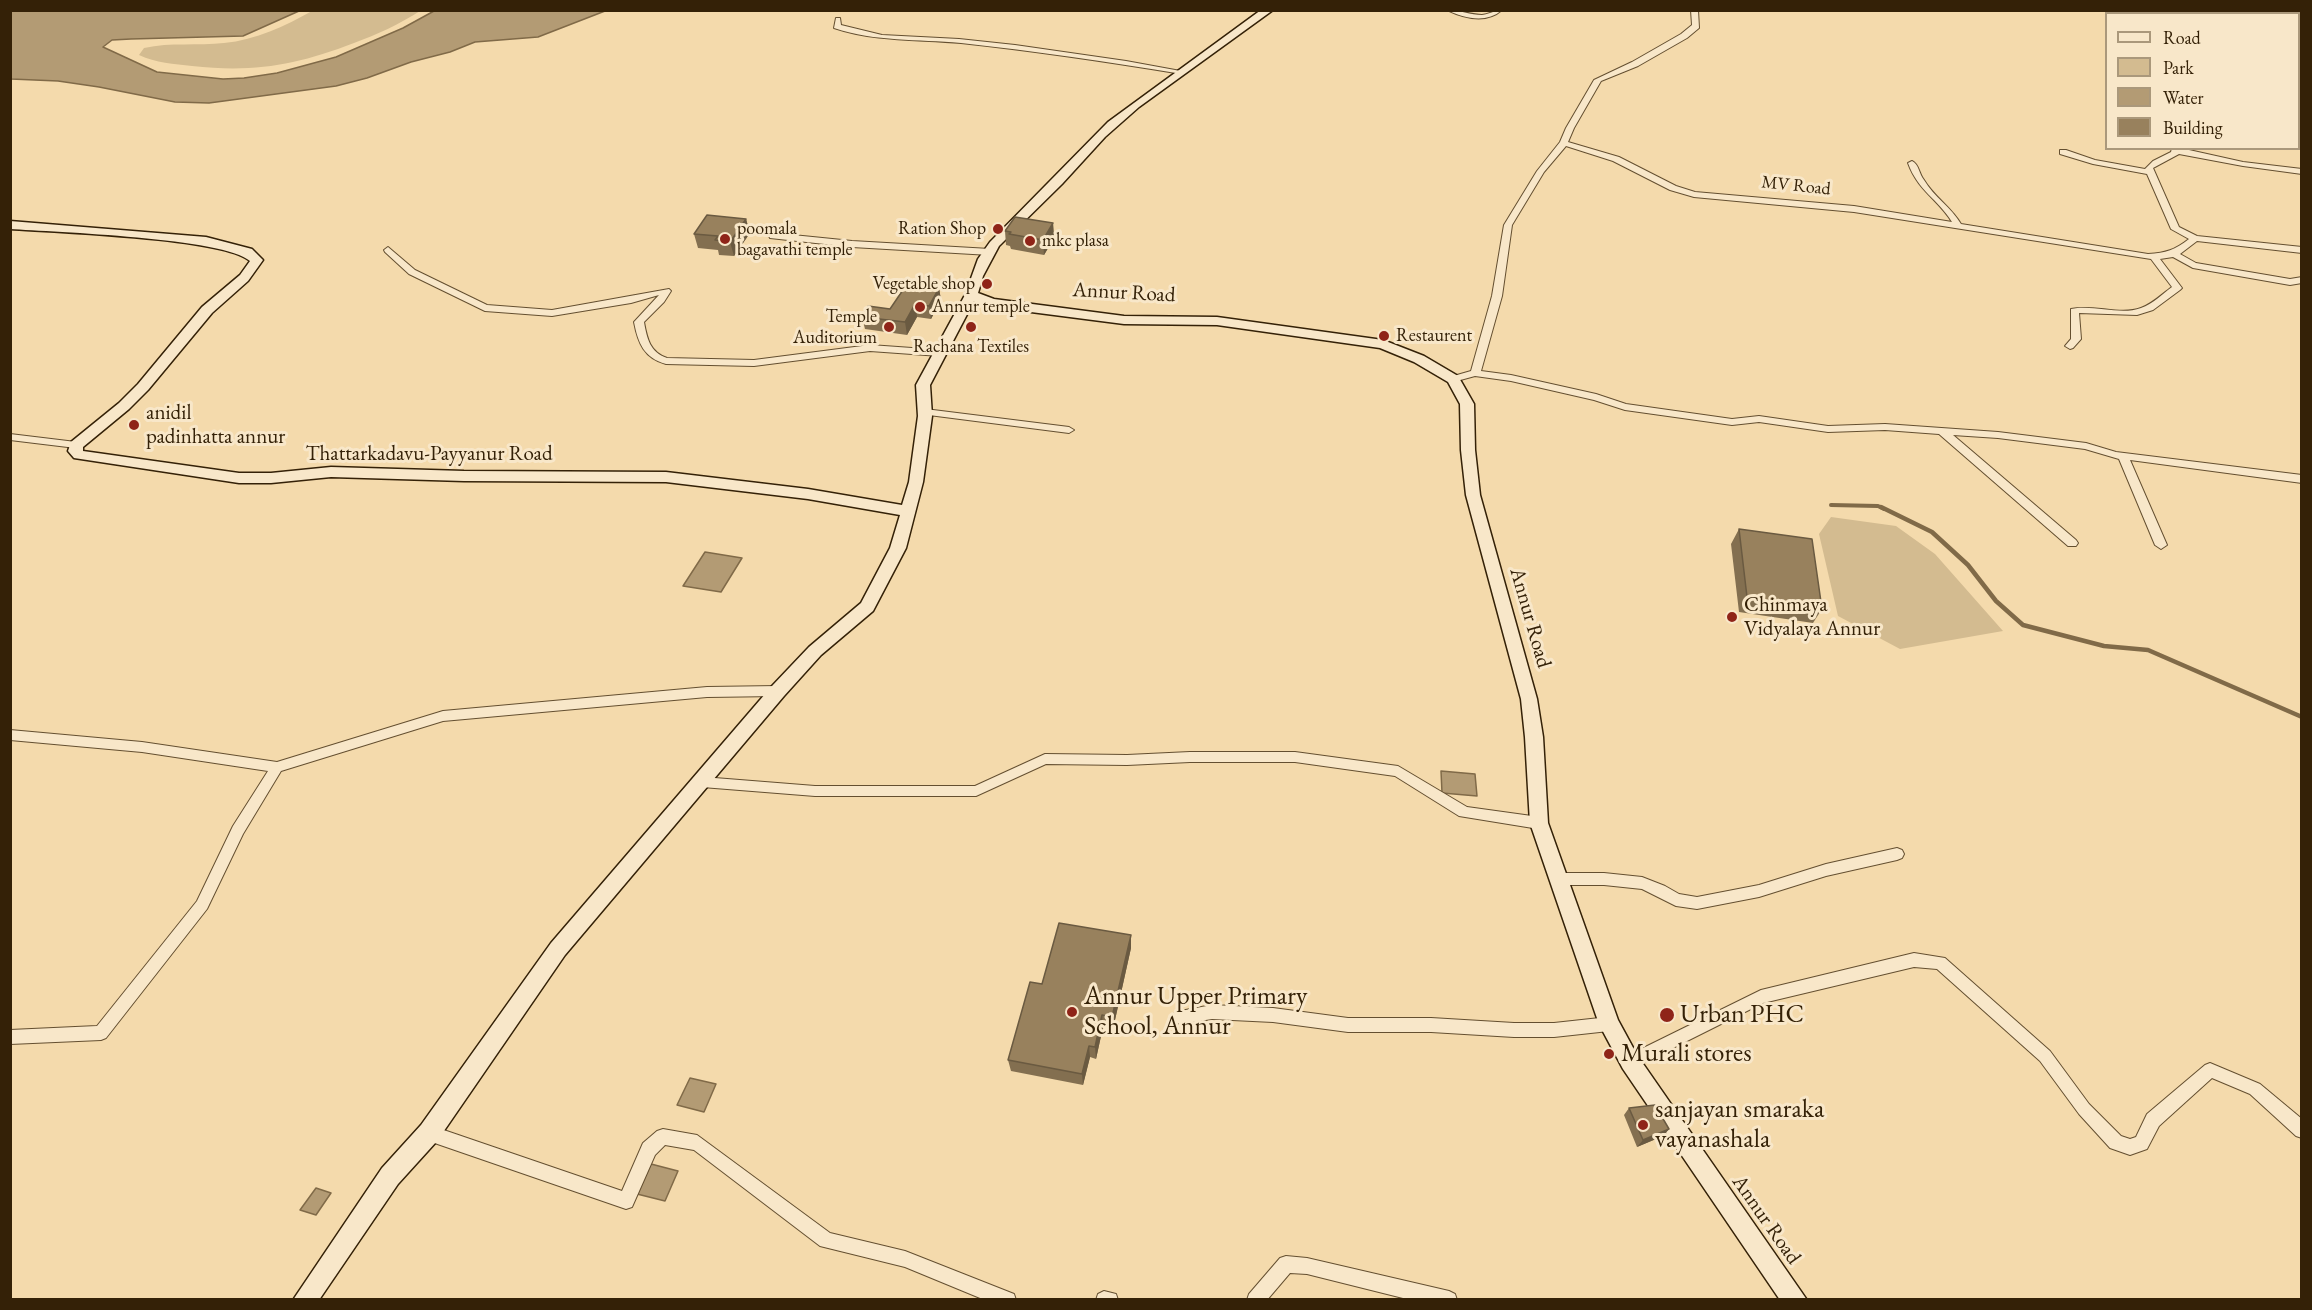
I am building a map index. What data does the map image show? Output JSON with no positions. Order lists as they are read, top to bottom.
{
  "streets": {
    "main road": ["Annur Road", "Thattarkadavu-Payyanur Road"],
    "street": ["MV Road"]
  },
  "places": [
    "Ration Shop",
    "poomala bagavathi temple",
    "mkc plasa",
    "Vegetable shop",
    "Annur temple",
    "Temple Auditorium",
    "Rachana Textiles",
    "Restaurent",
    "anidil padinhatta annur",
    "Chinmaya Vidyalaya Annur",
    "Annur Upper Primary School, Annur",
    "Urban PHC",
    "Murali stores",
    "sanjayan smaraka vayanashala"
  ],
  "legend": [
    "Road",
    "Park",
    "Water",
    "Building"
  ]
}
